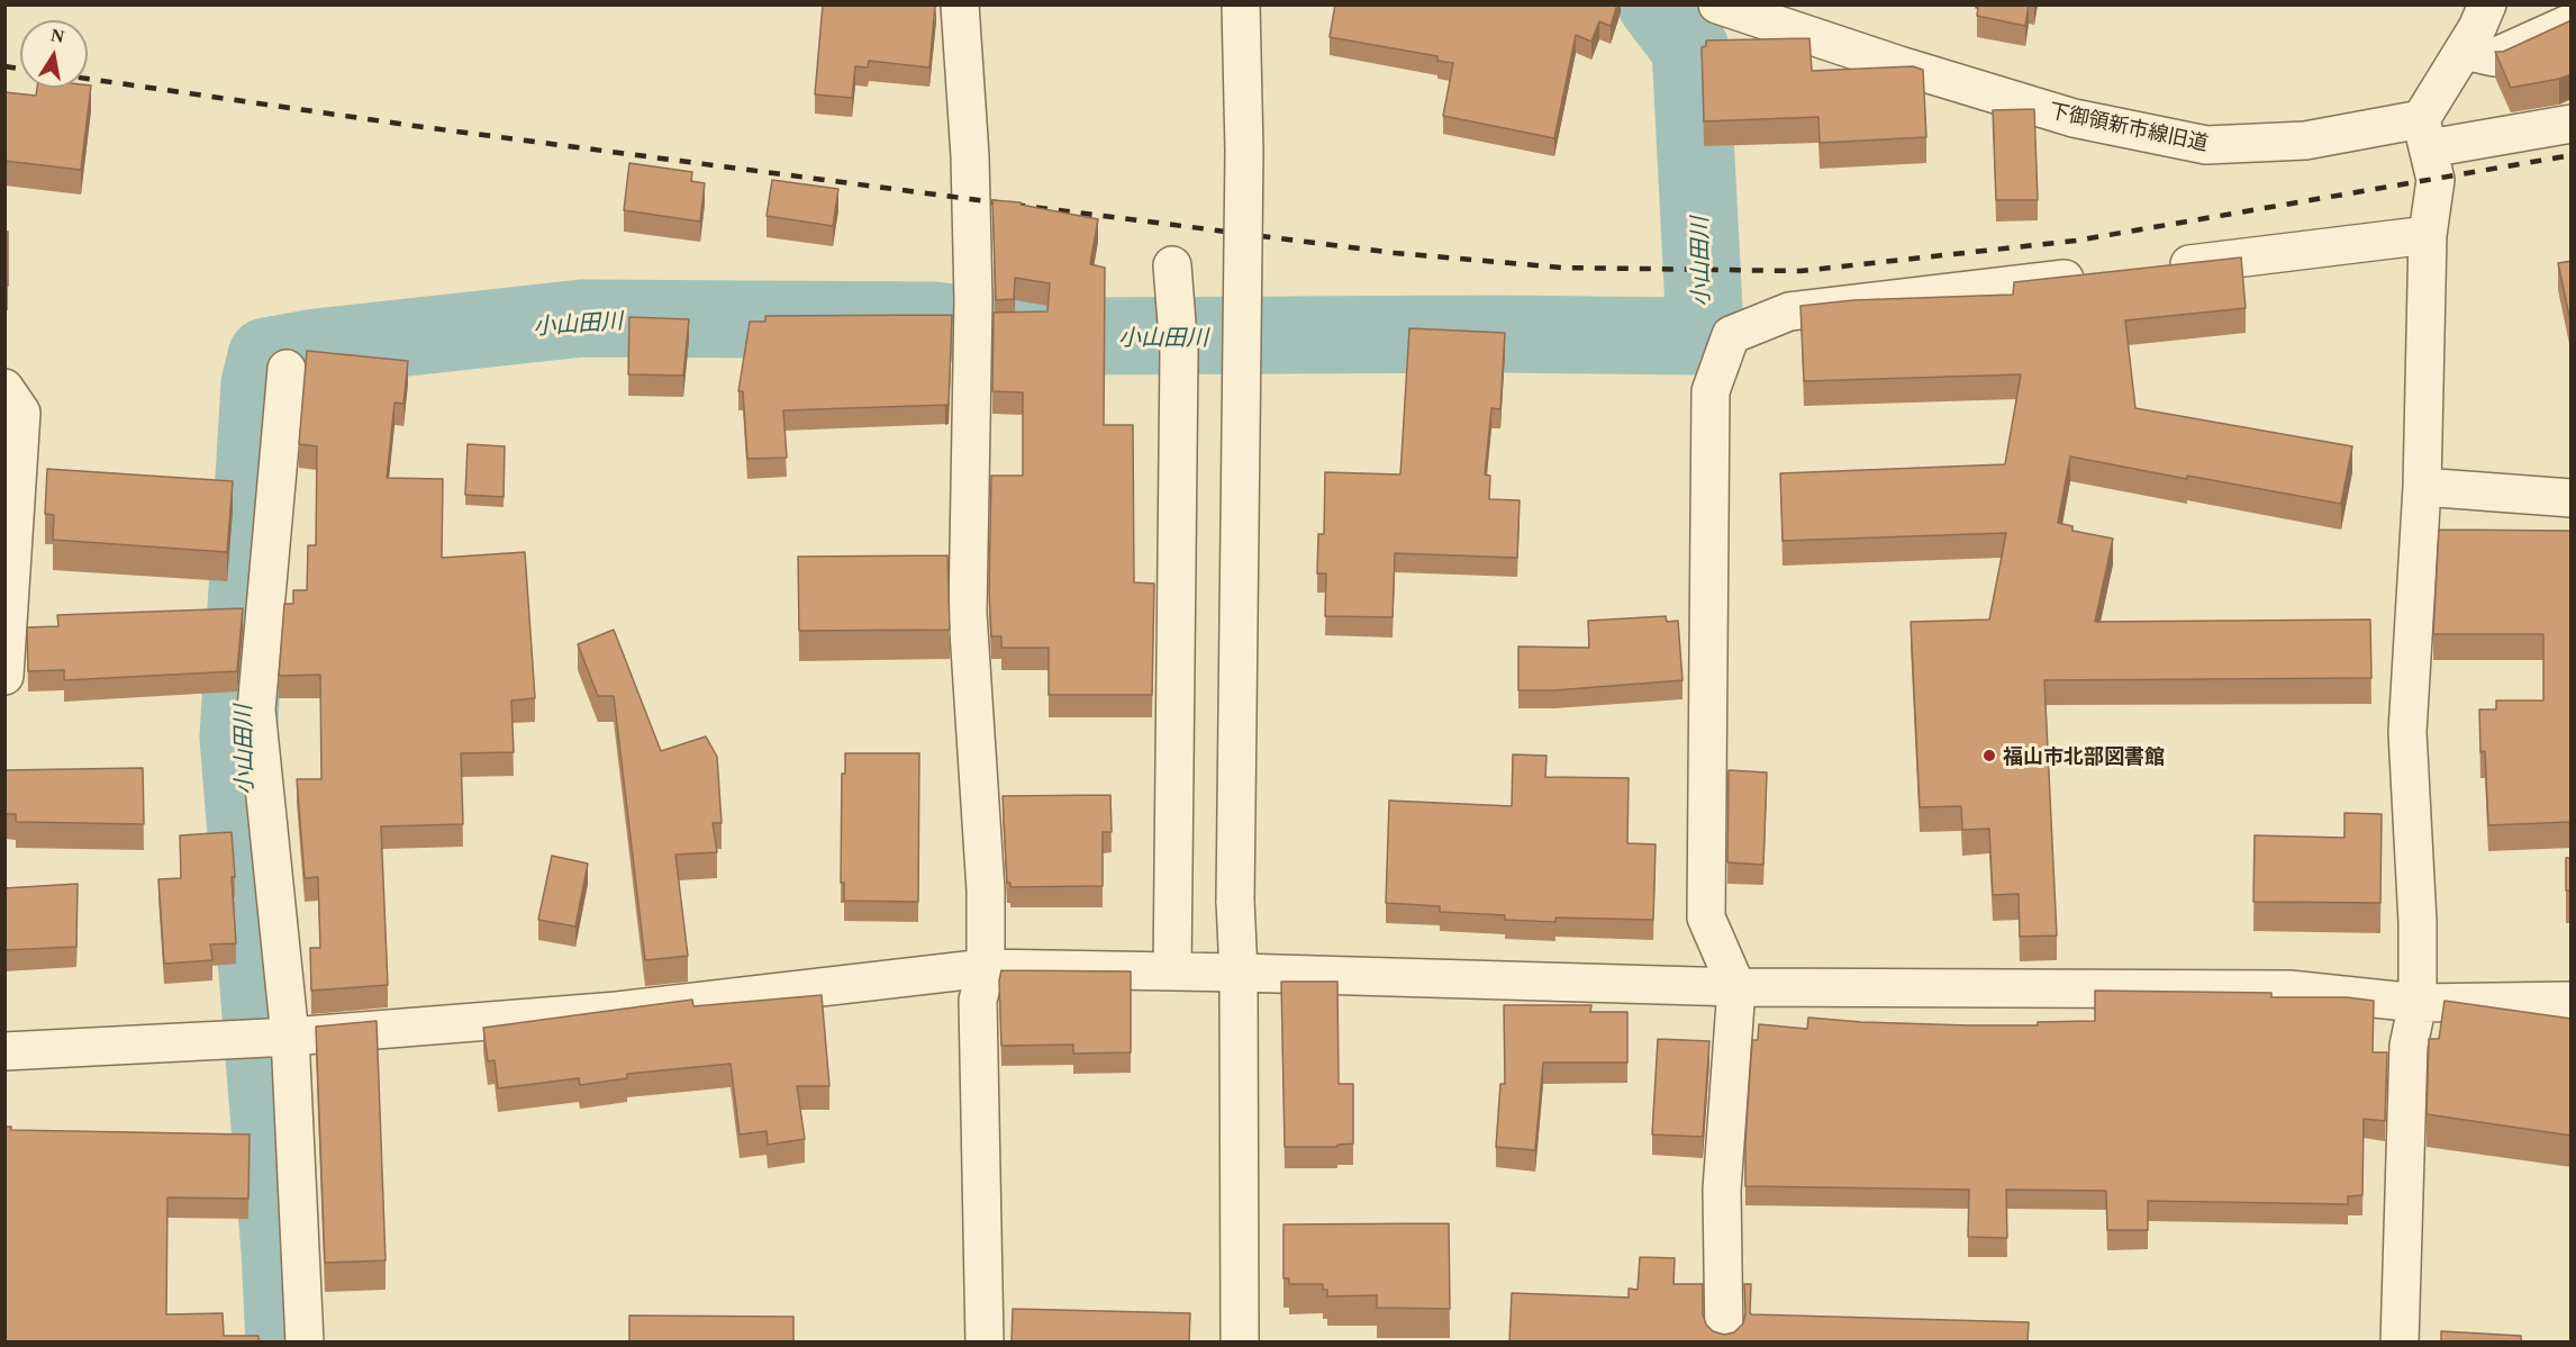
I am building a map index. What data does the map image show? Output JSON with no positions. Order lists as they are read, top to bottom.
{
  "streets": {
    "street": ["下御領新市線旧道"]
  },
  "water": ["小山田川"],
  "places": ["福山市北部図書館"],
  "north": "top"
}
